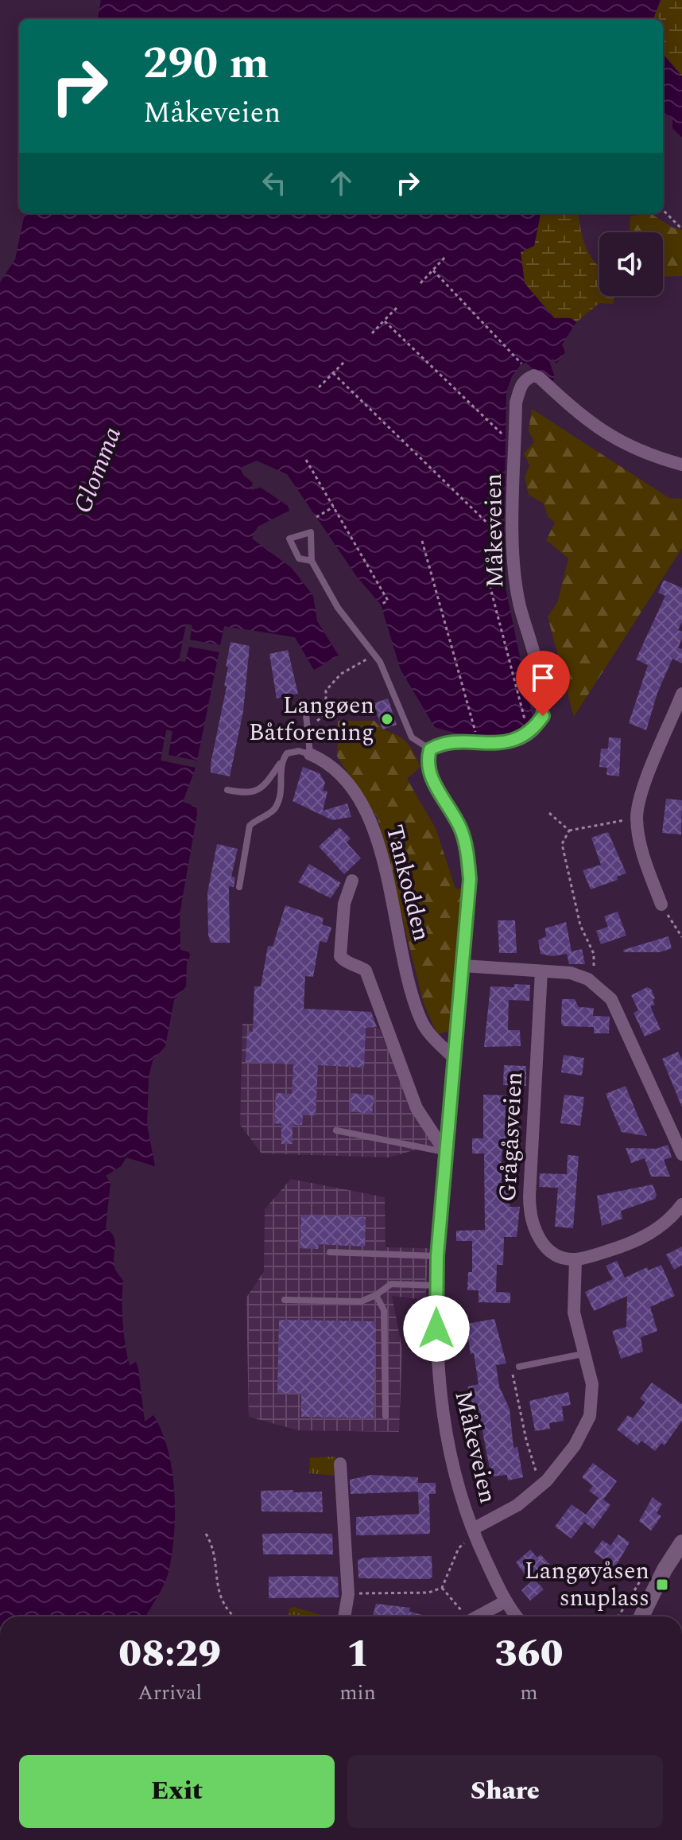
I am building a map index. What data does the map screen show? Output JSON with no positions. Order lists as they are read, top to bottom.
{
  "streets": {
    "street": ["Måkeveien", "Tankodden", "Grågåsveien"]
  },
  "crossings": [
    ["Måkeveien", "Tankodden"]
  ],
  "water": ["Glomma"],
  "places": {
    "other": ["Langøen Båtforening"],
    "transit": ["Langøyåsen snuplass"]
  },
  "page": {
    "turn": ["290 m", "Måkeveien"],
    "eta": [
      "08:29",
      "Arrival",
      "1",
      "min",
      "360",
      "m"
    ],
    "buttons": ["Exit", "Share"]
  }
}
